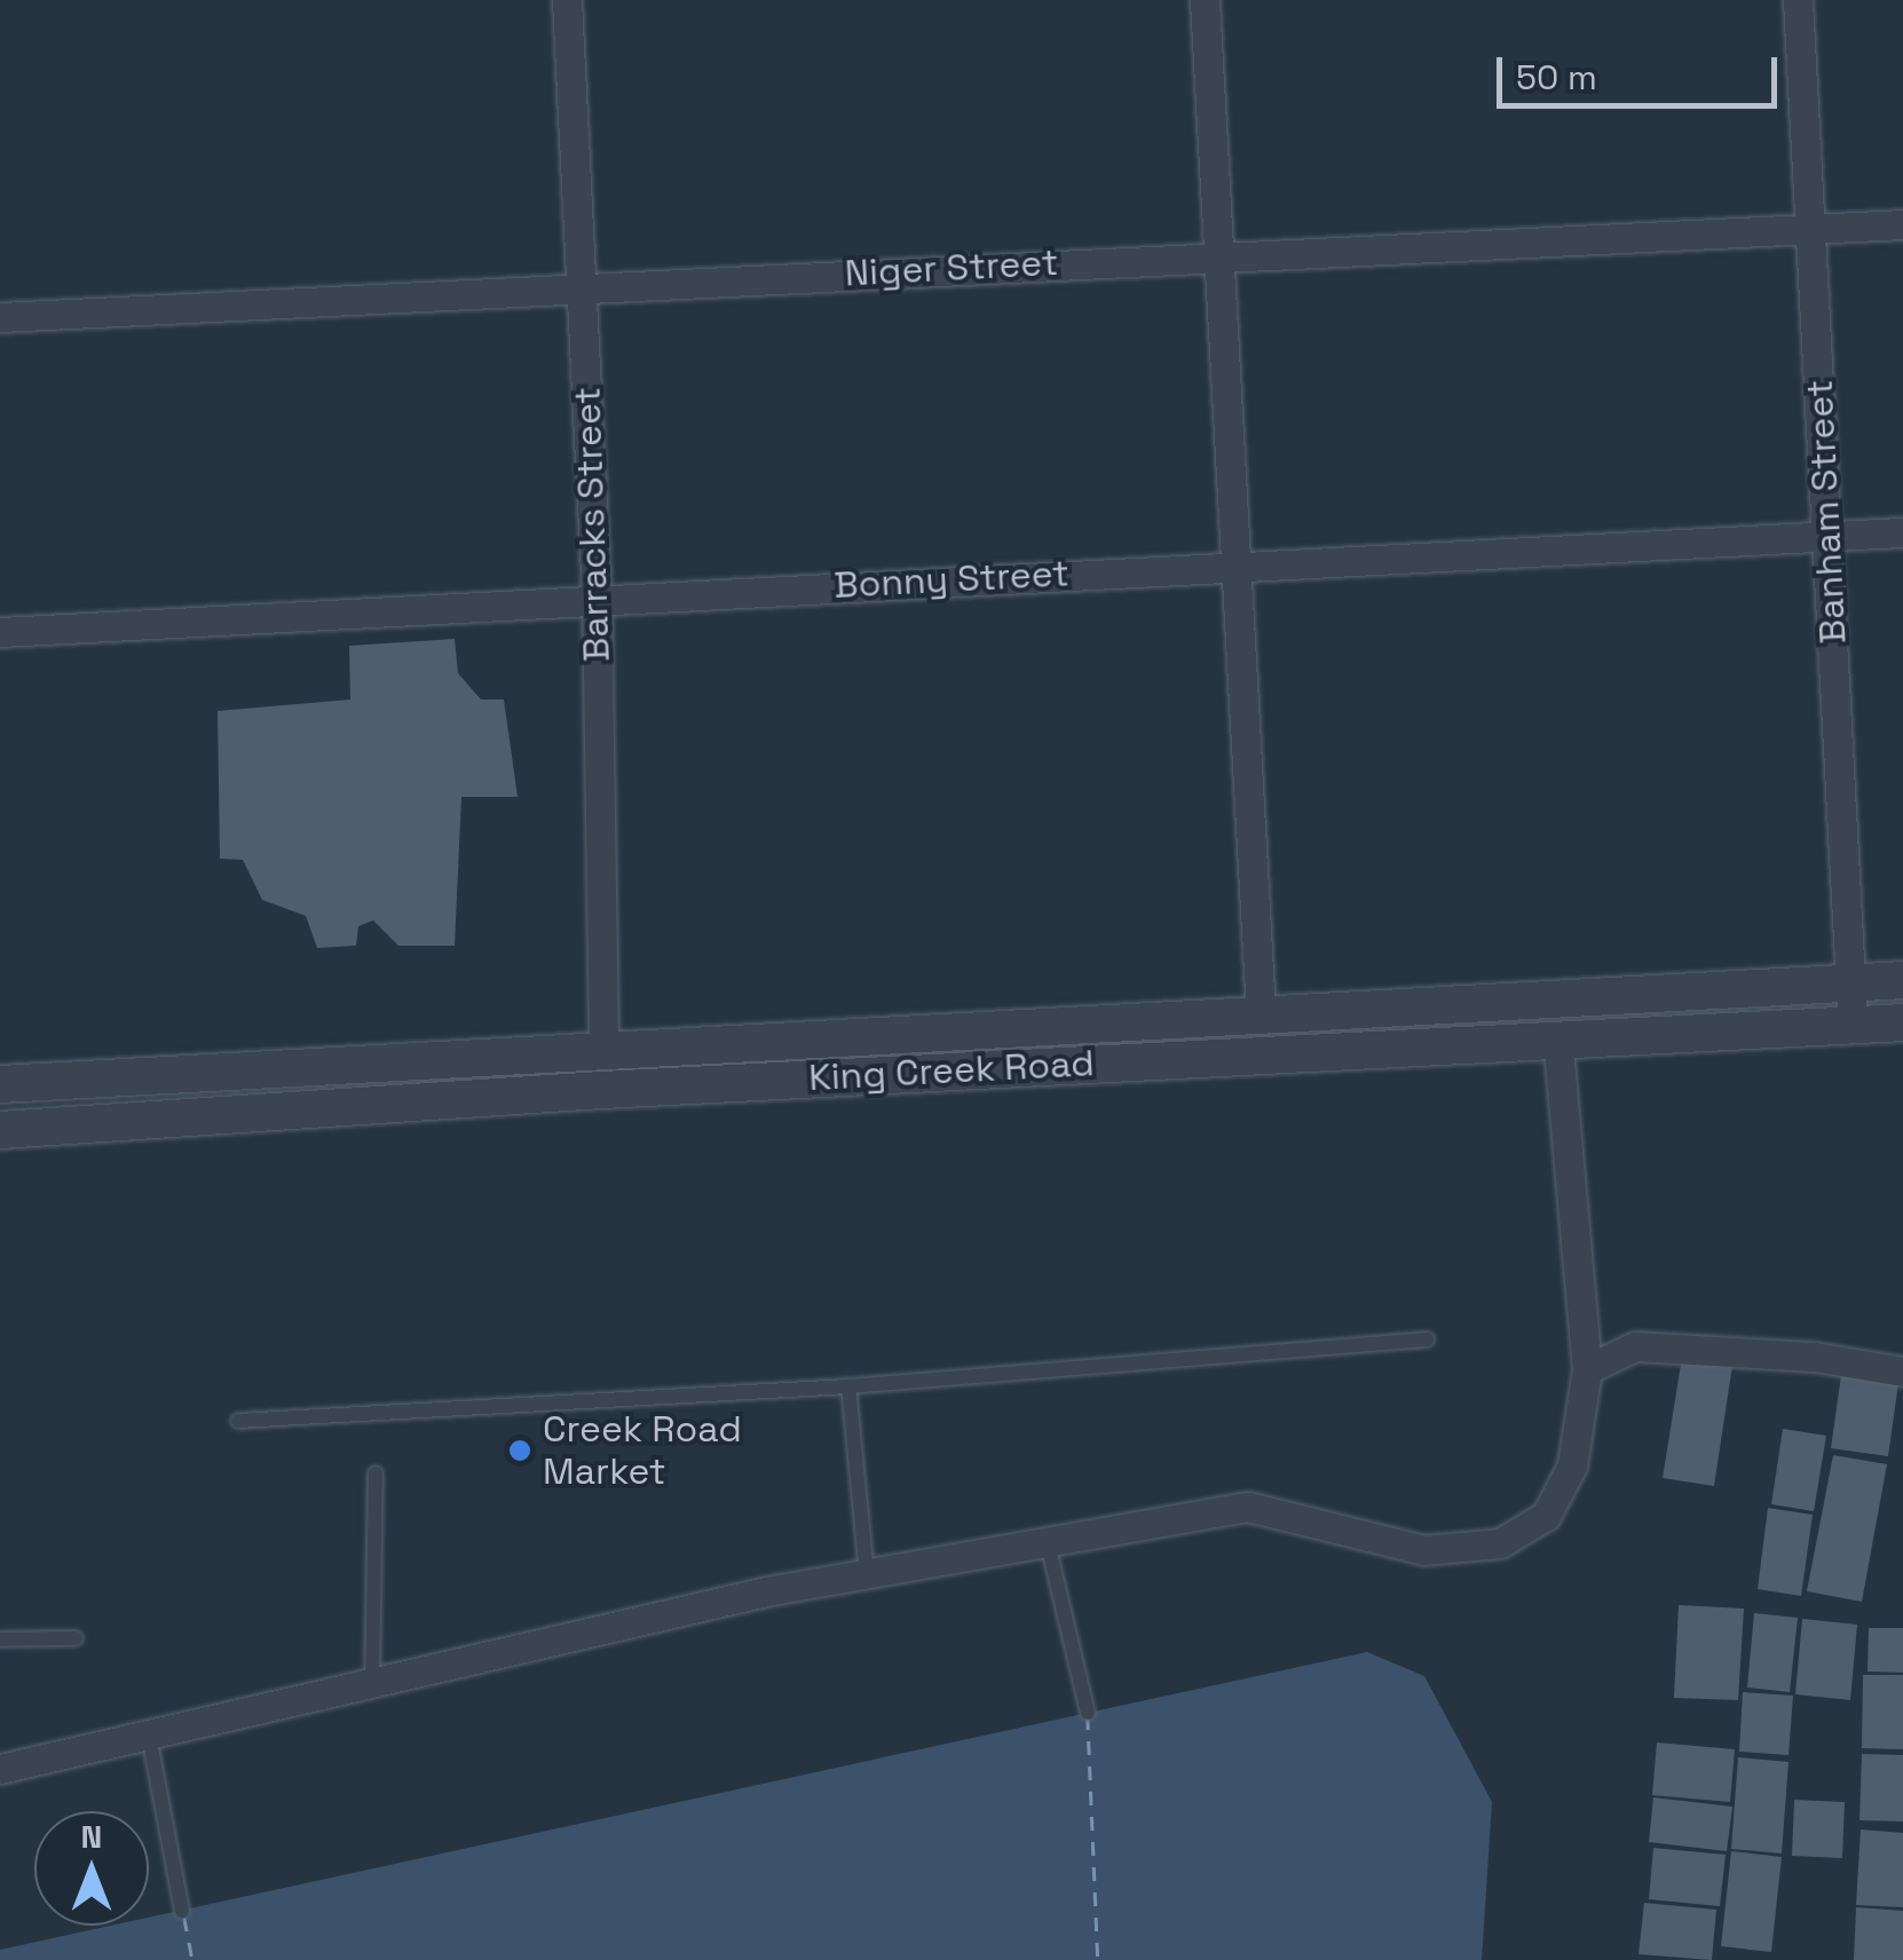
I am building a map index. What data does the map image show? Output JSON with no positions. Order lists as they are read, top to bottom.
{
  "streets": {
    "street": [
      "Niger Street",
      "Banham Street",
      "Barracks Street",
      "Bonny Street",
      "King Creek Road"
    ]
  },
  "crossings": [
    ["Niger Street", "Banham Street"],
    ["Niger Street", "Barracks Street"],
    ["Banham Street", "Bonny Street"],
    ["Banham Street", "King Creek Road"],
    ["Barracks Street", "Bonny Street"],
    ["Barracks Street", "King Creek Road"]
  ],
  "places": ["Creek Road Market"],
  "scale_bar": "50 m",
  "north": "top"
}
